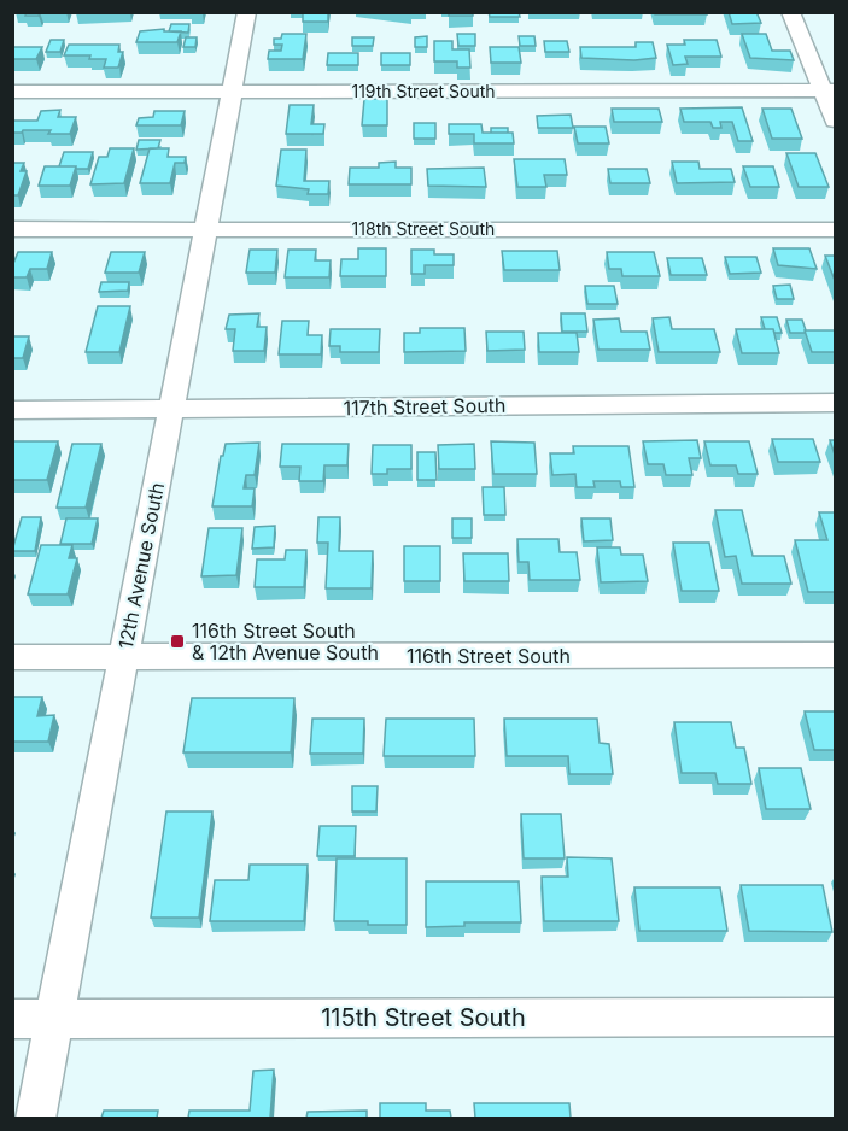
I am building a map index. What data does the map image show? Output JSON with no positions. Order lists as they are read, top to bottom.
{
  "streets": {
    "street": [
      "119th Street South",
      "118th Street South",
      "117th Street South",
      "12th Avenue South",
      "116th Street South",
      "115th Street South"
    ]
  },
  "crossings": [
    ["119th Street South", "12th Avenue South"],
    ["118th Street South", "12th Avenue South"],
    ["117th Street South", "12th Avenue South"],
    ["12th Avenue South", "116th Street South"],
    ["12th Avenue South", "115th Street South"]
  ],
  "places": {
    "transit": ["116th Street South & 12th Avenue South"]
  }
}
